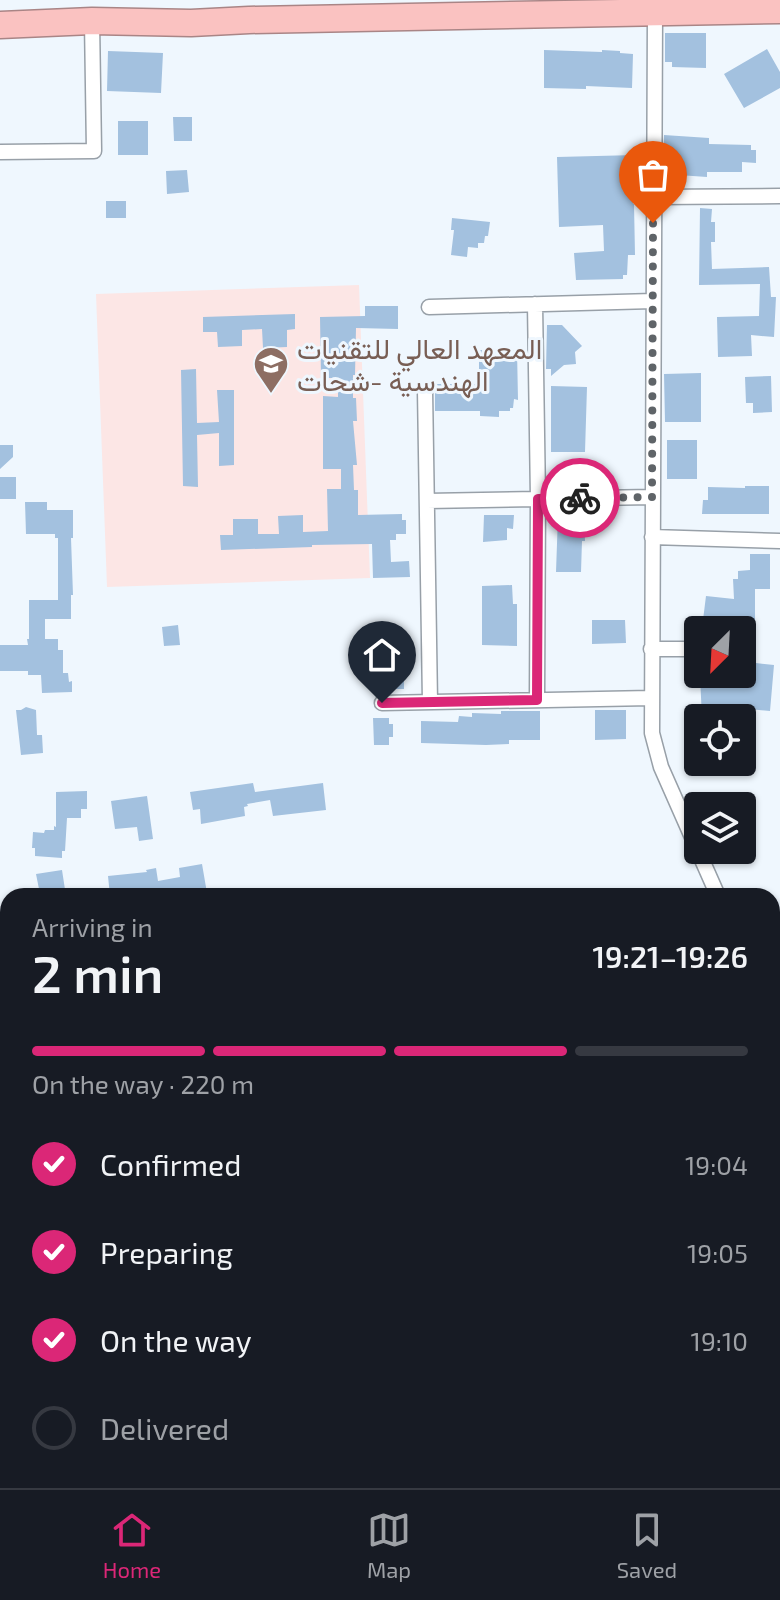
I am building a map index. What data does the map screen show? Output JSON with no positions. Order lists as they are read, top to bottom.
{
  "places": {
    "school or university": ["المعهد العالي للتقنيات الهندسية -شحات"]
  },
  "north": "bottom left",
  "page": {
    "heading": ["2 min", "Arriving in", "19:21–19:26"],
    "bar": "On the way · 220 m",
    "list": [
      ["Confirmed", "19:04"],
      ["Preparing", "19:05"],
      ["On the way", "19:10"],
      "Delivered"
    ],
    "tabs": ["Home", "Map", "Saved"]
  }
}
